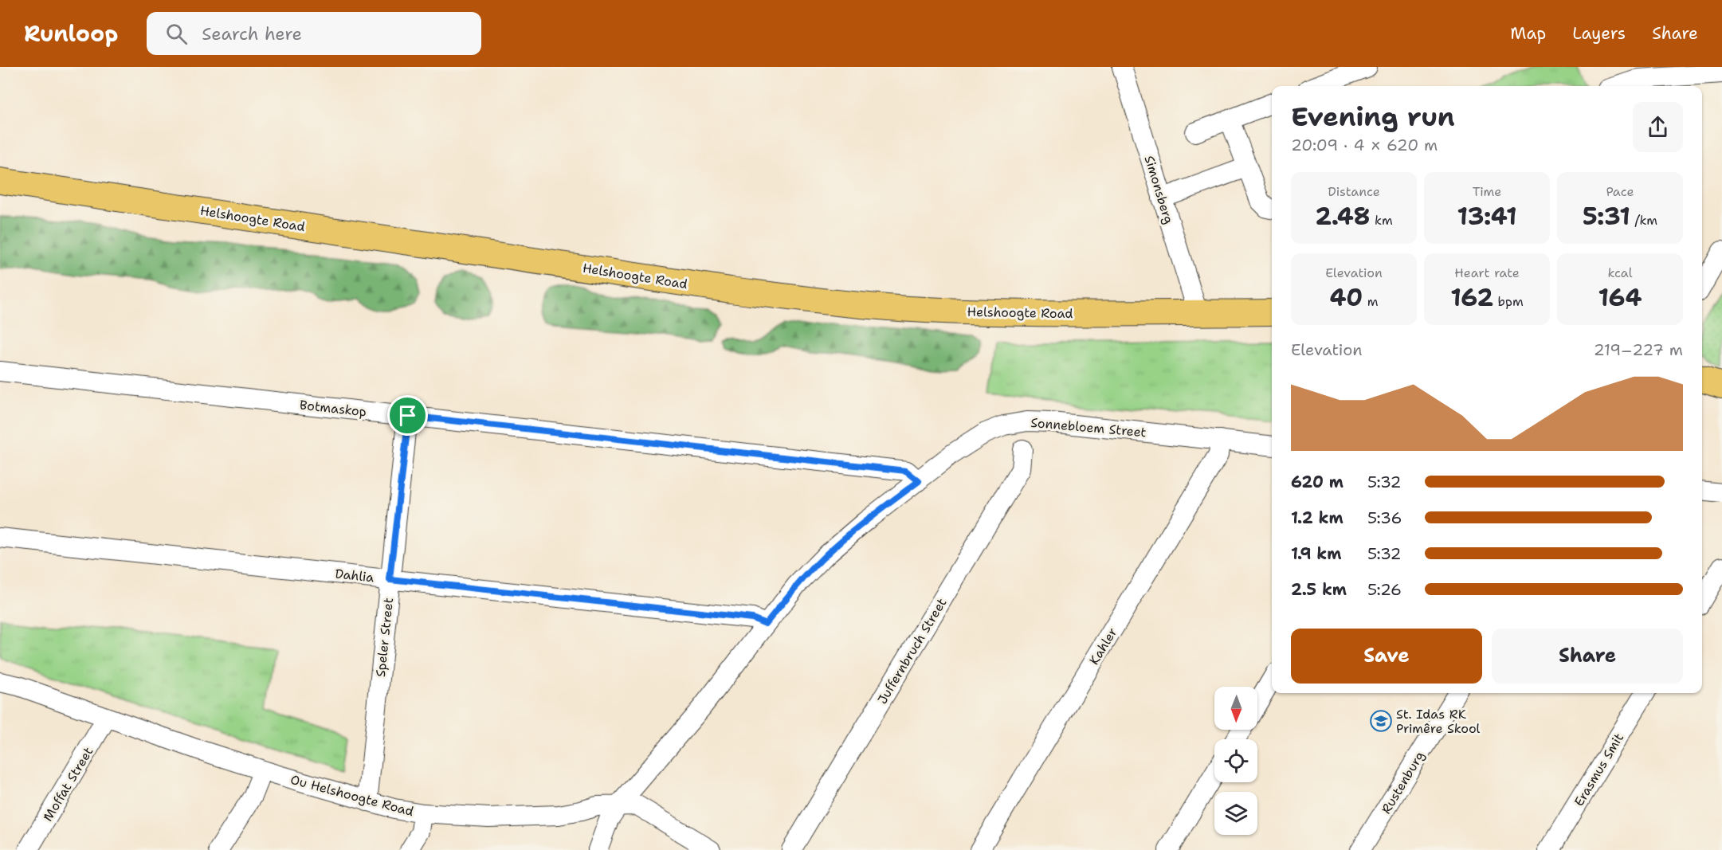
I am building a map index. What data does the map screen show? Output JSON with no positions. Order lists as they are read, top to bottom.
{
  "streets": {
    "main road": ["Helshoogte Road"],
    "street": [
      "Simonsberg",
      "Botmaskop",
      "Sonnebloem Street",
      "Dahlia",
      "Speler Street",
      "Kahler",
      "Juffernbruch Street",
      "Erasmus Smit",
      "Rustenburg",
      "Moffat Street",
      "Ou Helshoogte Road"
    ]
  },
  "crossings": [
    ["Simonsberg", "Helshoogte Road"],
    ["Botmaskop", "Sonnebloem Street"],
    ["Botmaskop", "Speler Street"],
    ["Sonnebloem Street", "Kahler"],
    ["Dahlia", "Speler Street"],
    ["Speler Street", "Ou Helshoogte Road"],
    ["Moffat Street", "Ou Helshoogte Road"]
  ],
  "places": {
    "school or university": ["St. Idas RK Primêre Skool"]
  },
  "north": "bottom",
  "page": {
    "header": "Runloop",
    "search": "Search here",
    "nav": ["Map", "Layers", "Share"],
    "heading": ["Evening run", "20:09 · 4 × 620 m"],
    "stats": [
      ["Distance", "2.48 km"],
      ["Time", "13:41"],
      ["Pace", "5:31 /km"],
      ["Elevation", "40 m"],
      ["Heart rate", "162 bpm"],
      ["kcal", "164"]
    ],
    "chart": ["Elevation", "219–227 m"],
    "list": [
      {
        "name": "620 m",
        "note": "5:32"
      },
      {
        "name": "1.2 km",
        "note": "5:36"
      },
      {
        "name": "1.9 km",
        "note": "5:32"
      },
      {
        "name": "2.5 km",
        "note": "5:26"
      }
    ],
    "buttons": ["Save", "Share"]
  }
}
